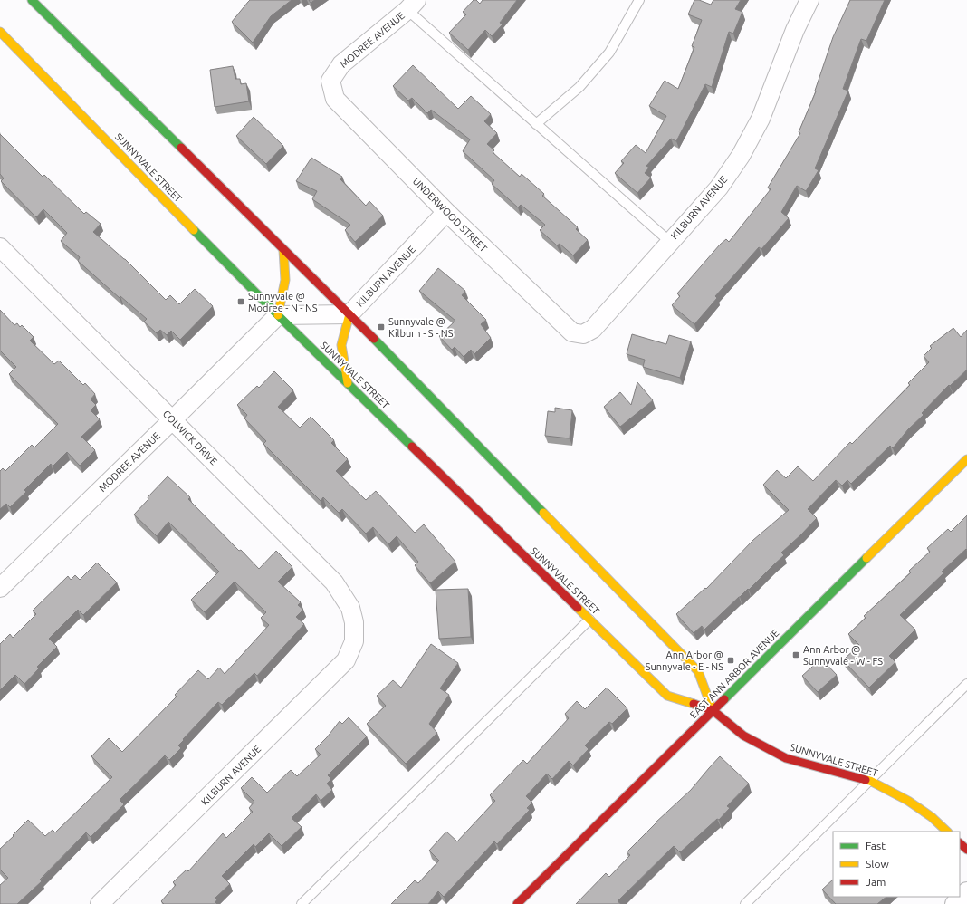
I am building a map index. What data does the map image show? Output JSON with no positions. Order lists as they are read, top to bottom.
{
  "streets": {
    "street": [
      "MODREE AVENUE",
      "SUNNYVALE STREET",
      "KILBURN AVENUE",
      "UNDERWOOD STREET",
      "COLWICK DRIVE",
      "EAST ANN ARBOR AVENUE"
    ]
  },
  "crossings": [
    ["MODREE AVENUE", "SUNNYVALE STREET"],
    ["MODREE AVENUE", "KILBURN AVENUE"],
    ["MODREE AVENUE", "UNDERWOOD STREET"],
    ["MODREE AVENUE", "COLWICK DRIVE"],
    ["SUNNYVALE STREET", "KILBURN AVENUE"],
    ["SUNNYVALE STREET", "EAST ANN ARBOR AVENUE"],
    ["KILBURN AVENUE", "UNDERWOOD STREET"],
    ["KILBURN AVENUE", "COLWICK DRIVE"]
  ],
  "places": {
    "transit": [
      "Sunnyvale @ Modree - N - NS",
      "Sunnyvale @ Kilburn - S - NS",
      "Ann Arbor @ Sunnyvale - W - FS",
      "Ann Arbor @ Sunnyvale - E - NS"
    ]
  },
  "legend": ["Fast", "Slow", "Jam"]
}
